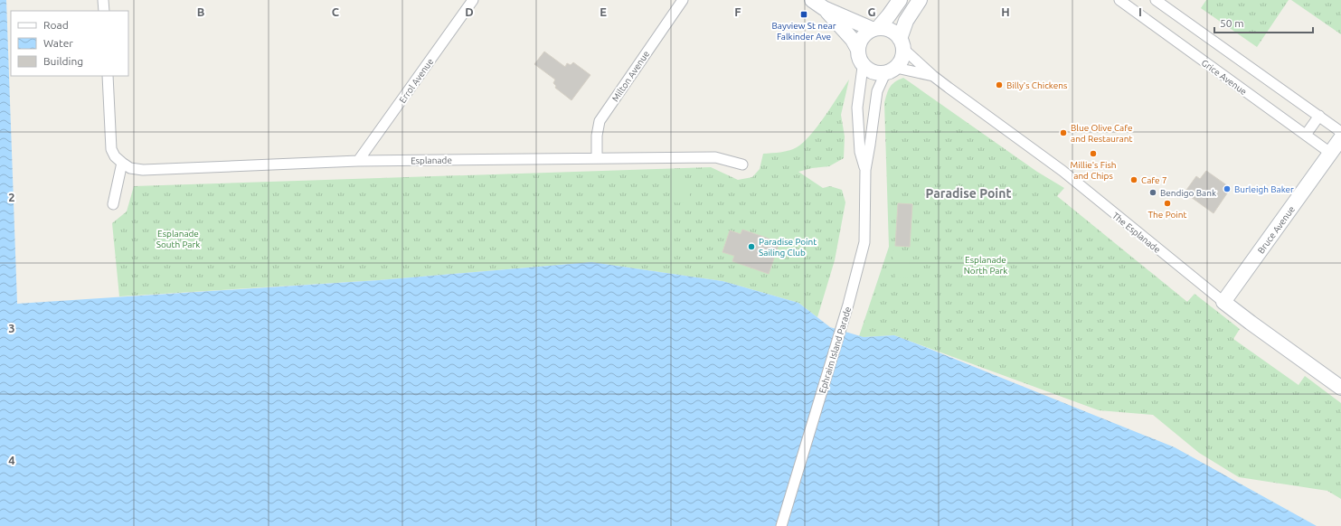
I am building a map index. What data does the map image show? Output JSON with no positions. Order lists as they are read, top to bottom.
{
  "streets": {
    "street": [
      "Milton Avenue",
      "Grice Avenue",
      "Errol Avenue",
      "Esplanade",
      "Bruce Avenue",
      "The Esplanade",
      "Ephraim Island Parade"
    ]
  },
  "crossings": [
    ["Milton Avenue", "Esplanade"],
    ["Grice Avenue", "Bruce Avenue"],
    ["Errol Avenue", "Esplanade"],
    ["Bruce Avenue", "The Esplanade"],
    ["The Esplanade", "Ephraim Island Parade"]
  ],
  "districts": ["Paradise Point"],
  "parks": ["Esplanade South Park", "Esplanade North Park"],
  "places": {
    "transit": ["Bayview St near Falkinder Ave"],
    "other": [
      "Billy's Chickens",
      "Blue Olive Cafe and Restaurant",
      "Millie's Fish and Chips",
      "Cafe 7",
      "Burleigh Baker",
      "Bendigo Bank",
      "The Point",
      "Paradise Point Sailing Club"
    ]
  },
  "legend": ["Road", "Water", "Building"],
  "scale_bar": "50 m",
  "grid": {
    "columns": [
      "B",
      "C",
      "D",
      "E",
      "F",
      "G",
      "H",
      "I"
    ],
    "rows": ["2", "3", "4"]
  }
}
